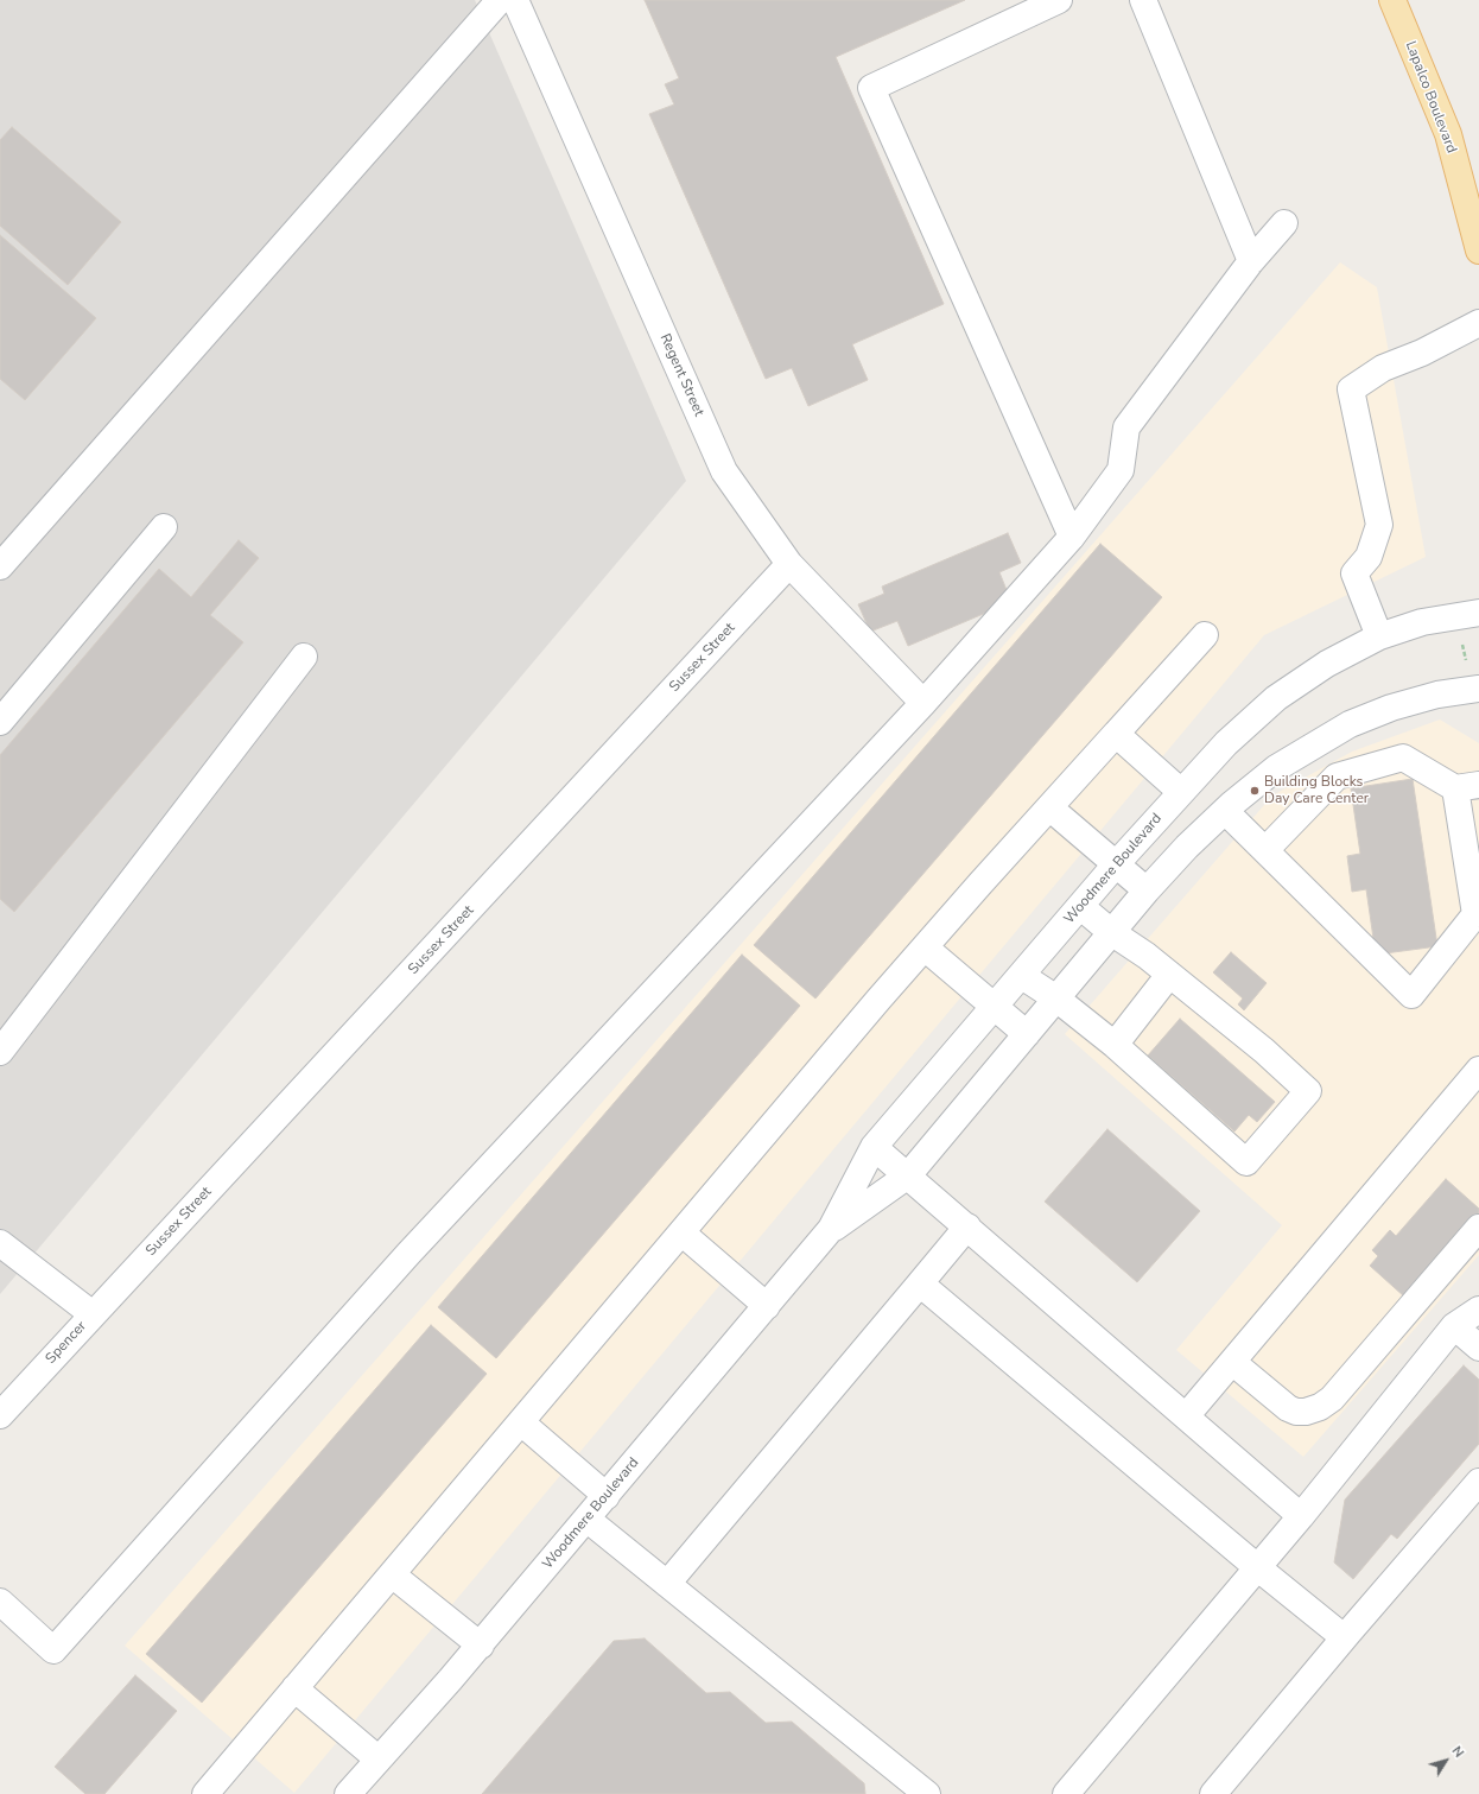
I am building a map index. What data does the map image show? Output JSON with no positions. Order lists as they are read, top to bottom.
{
  "streets": {
    "main road": ["Lapalco Boulevard"],
    "street": [
      "Regent Street",
      "Sussex Street",
      "Woodmere Boulevard",
      "Spencer"
    ]
  },
  "crossings": [
    ["Regent Street", "Sussex Street"],
    ["Sussex Street", "Spencer"]
  ],
  "places": ["Building Blocks Day Care Center"],
  "north": "top right"
}
